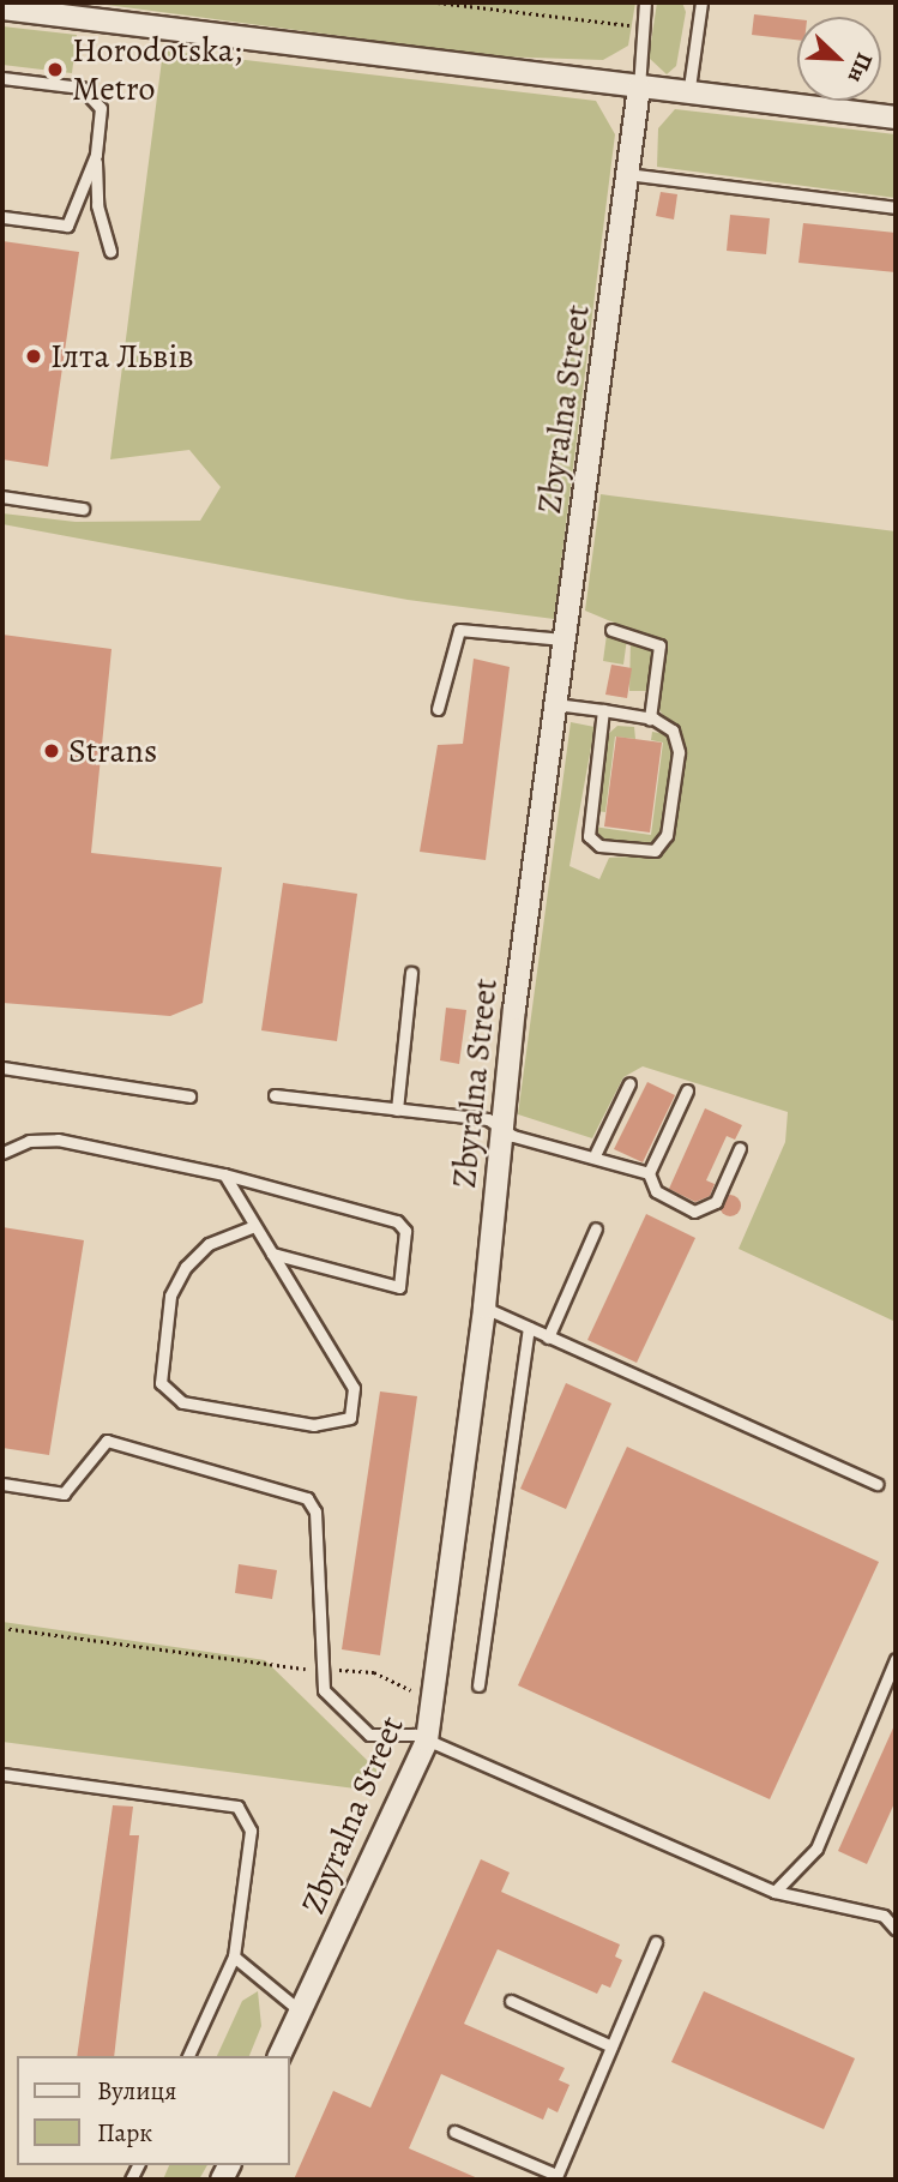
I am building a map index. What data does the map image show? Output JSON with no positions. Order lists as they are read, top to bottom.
{
  "streets": {
    "street": ["Zbyralna Street"]
  },
  "places": ["Horodotska; Metro", "Ілта Львів", "Strans"],
  "legend": ["Вулиця", "Парк"],
  "north": "bottom right"
}
